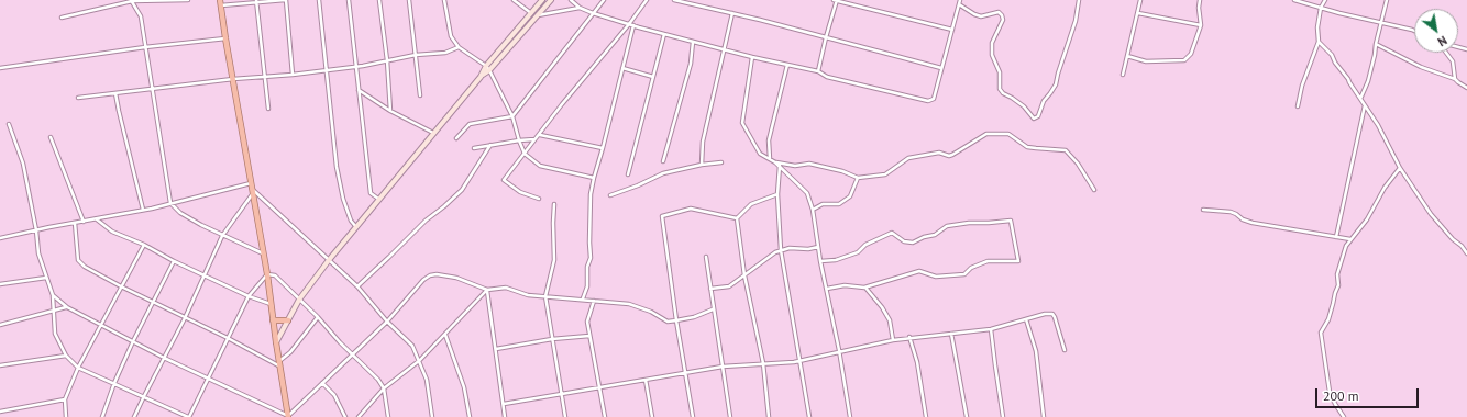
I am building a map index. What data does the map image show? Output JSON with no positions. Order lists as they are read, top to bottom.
{
  "scale_bar": "200 m",
  "north": "bottom right"
}
